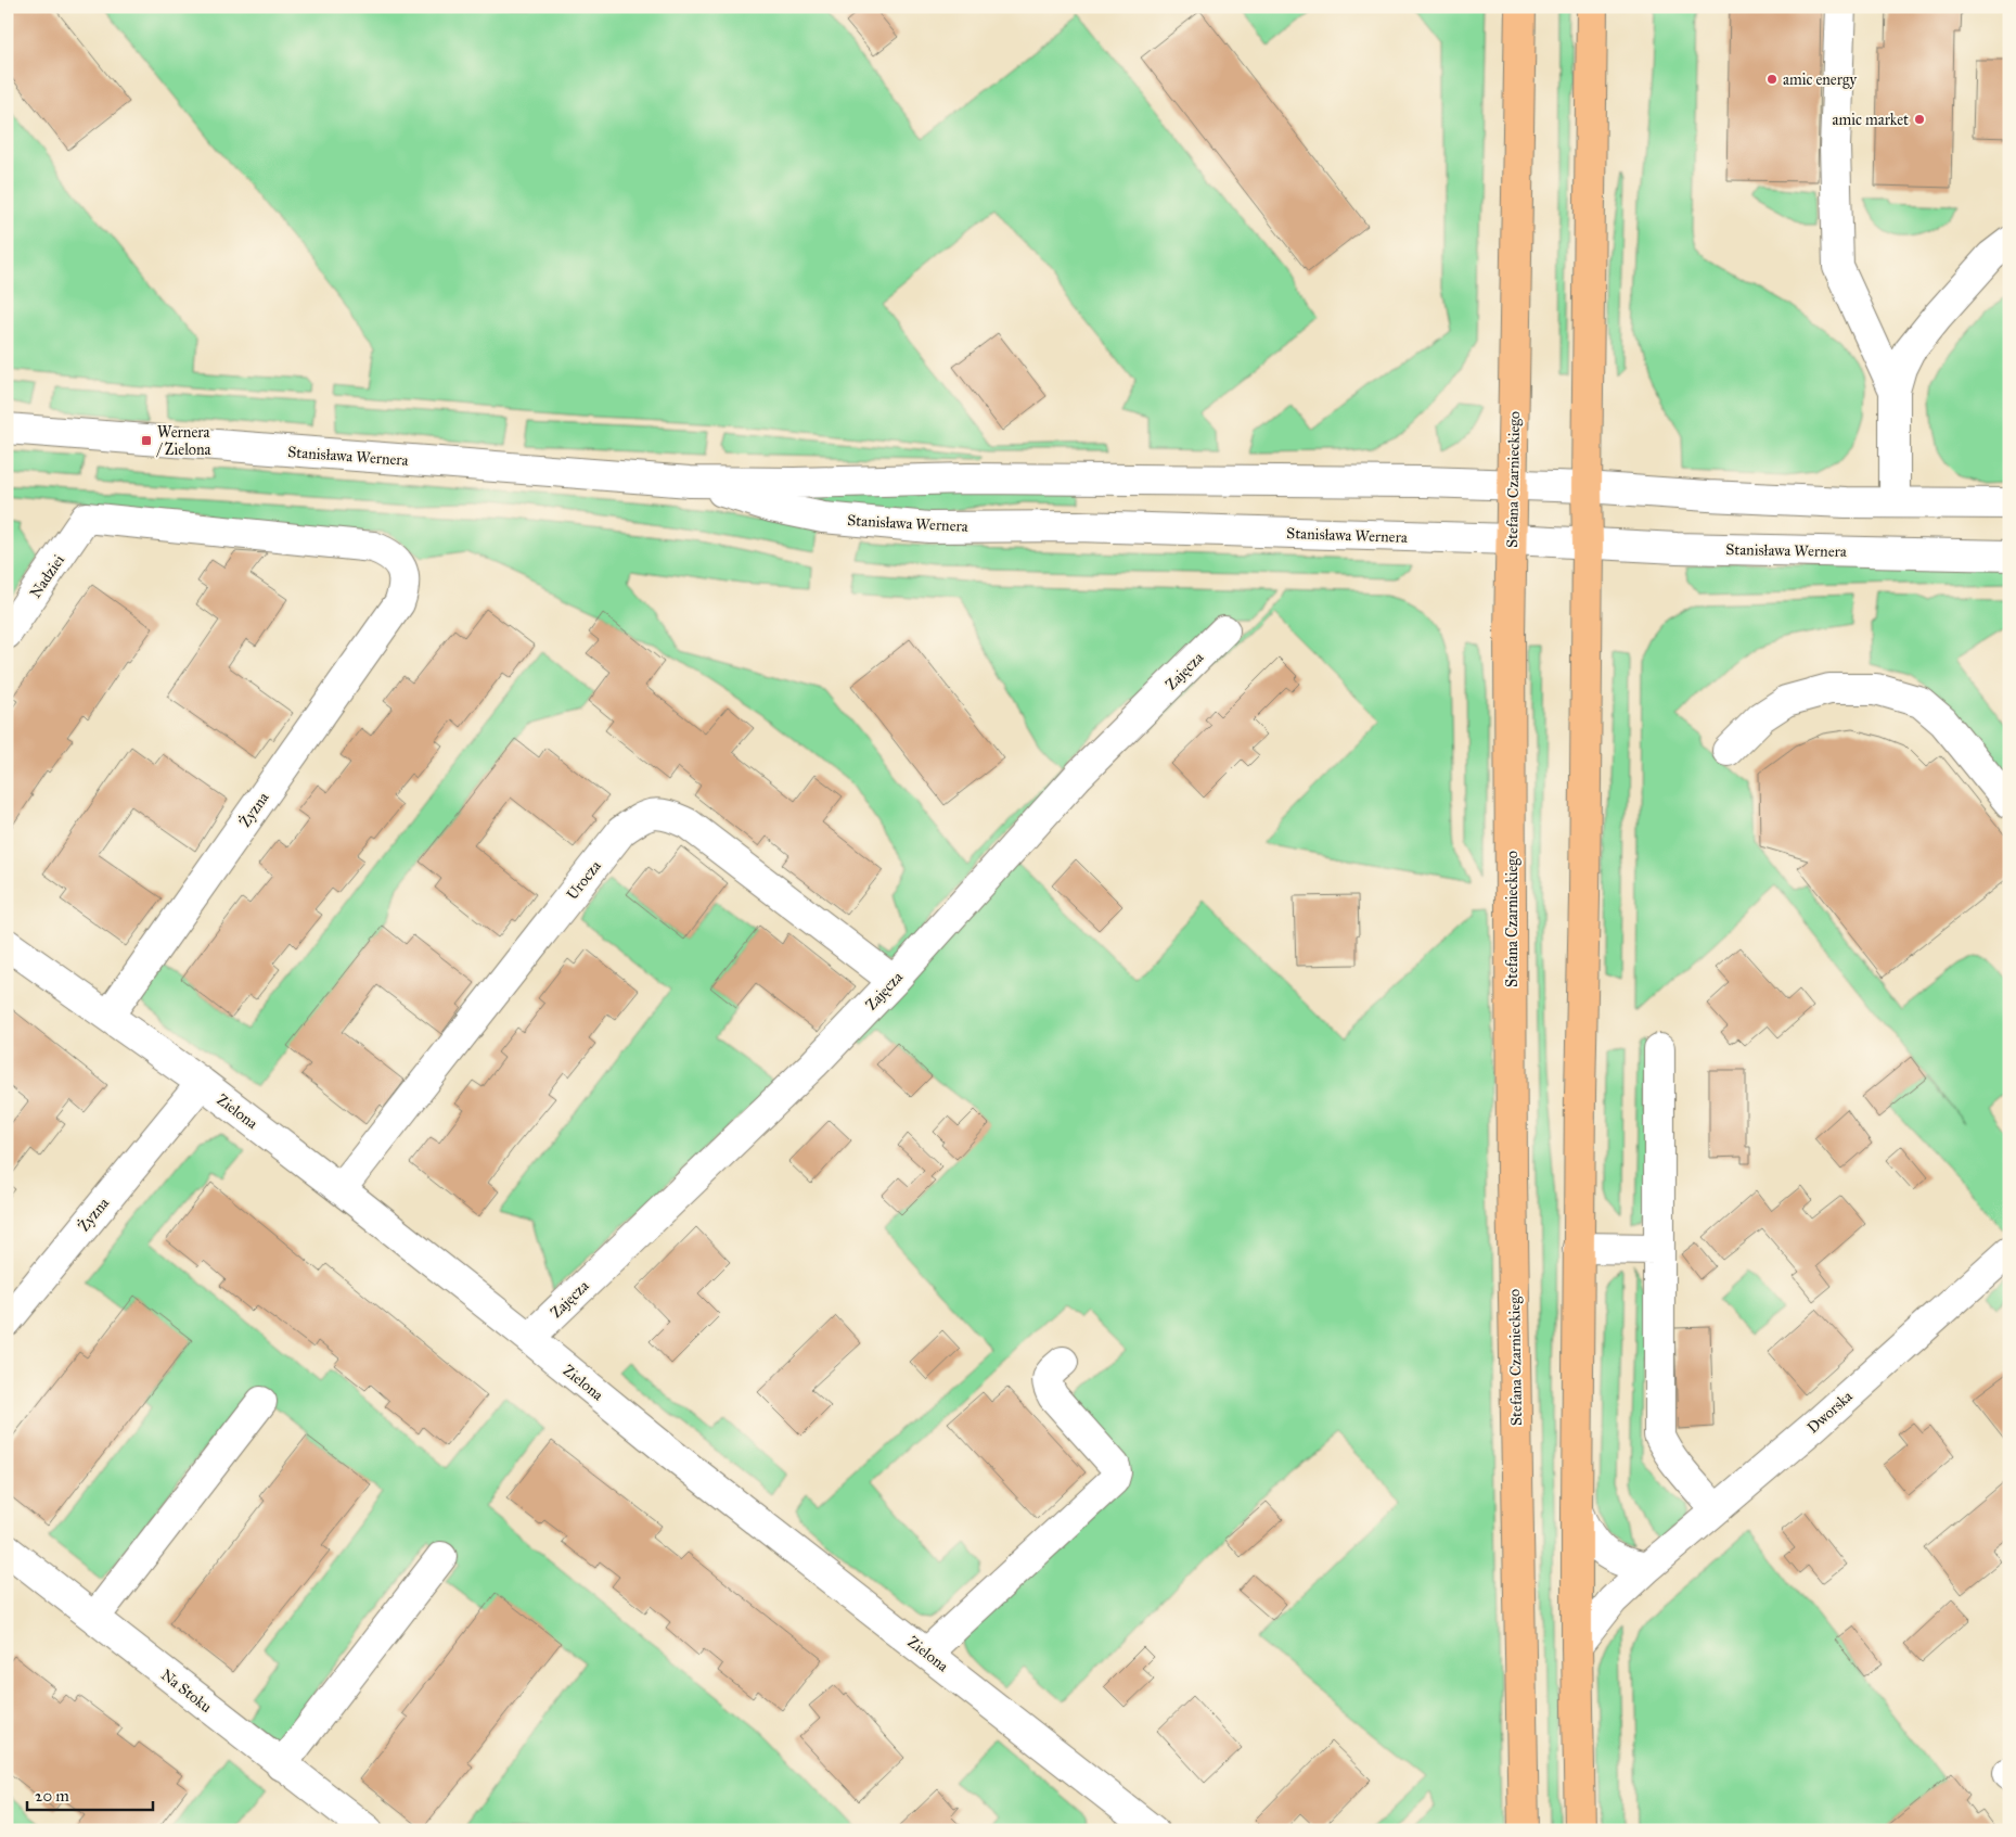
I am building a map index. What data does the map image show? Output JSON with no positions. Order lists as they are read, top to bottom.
{
  "streets": {
    "main road": ["Stefana Czarnieckiego"],
    "street": [
      "Stanisława Wernera",
      "Nadziei",
      "Zajęcza",
      "Żyzna",
      "Urocza",
      "Zielona",
      "Dworska",
      "Na Stoku"
    ]
  },
  "crossings": [
    ["Stanisława Wernera", "Stefana Czarnieckiego"],
    ["Nadziei", "Żyzna"],
    ["Zajęcza", "Urocza"],
    ["Zajęcza", "Zielona"],
    ["Żyzna", "Zielona"],
    ["Urocza", "Zielona"]
  ],
  "places": {
    "other": ["amic energy", "amic market"],
    "transit": ["Wernera / Zielona"]
  },
  "scale_bar": "20 m"
}
